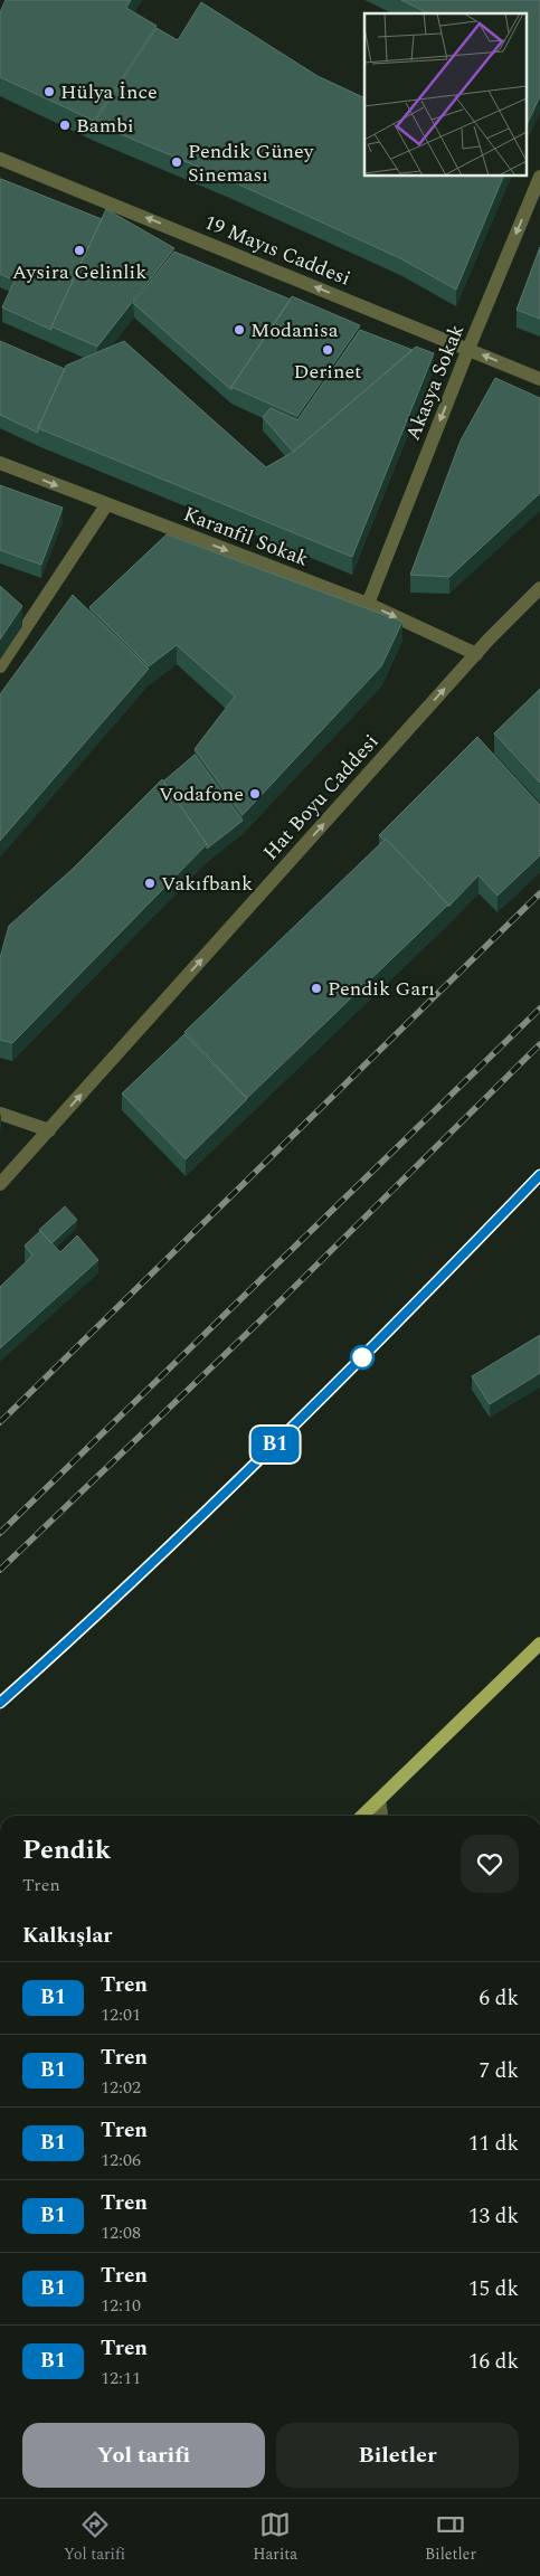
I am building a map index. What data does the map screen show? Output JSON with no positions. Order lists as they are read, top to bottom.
{
  "streets": {
    "street": [
      "19 Mayıs Caddesi",
      "Akasya Sokak",
      "Karanfil Sokak",
      "Hat Boyu Caddesi"
    ]
  },
  "crossings": [
    ["19 Mayıs Caddesi", "Akasya Sokak"],
    ["Akasya Sokak", "Karanfil Sokak"],
    ["Karanfil Sokak", "Hat Boyu Caddesi"]
  ],
  "one_way": [
    "19 Mayıs Caddesi",
    "Akasya Sokak",
    "Karanfil Sokak",
    "Hat Boyu Caddesi"
  ],
  "places": [
    "Hülya İnce",
    "Bambi",
    "Pendik Güney Sineması",
    "Aysira Gelinlik",
    "Modanisa",
    "Derinet",
    "Vodafone",
    "Vakıfbank",
    "Pendik Garı"
  ],
  "page": {
    "on_map": "B1",
    "heading": [
      ["Pendik", "Tren"],
      "Kalkışlar"
    ],
    "list": [
      {
        "mark": "B1",
        "name": "Tren",
        "note": "12:01",
        "value": "6 dk"
      },
      {
        "mark": "B1",
        "name": "Tren",
        "note": "12:02",
        "value": "7 dk"
      },
      {
        "mark": "B1",
        "name": "Tren",
        "note": "12:06",
        "value": "11 dk"
      },
      {
        "mark": "B1",
        "name": "Tren",
        "note": "12:08",
        "value": "13 dk"
      },
      {
        "mark": "B1",
        "name": "Tren",
        "note": "12:10",
        "value": "15 dk"
      },
      {
        "mark": "B1",
        "name": "Tren",
        "note": "12:11",
        "value": "16 dk"
      }
    ],
    "buttons": ["Yol tarifi", "Biletler"],
    "tabs": ["Yol tarifi", "Harita", "Biletler"]
  }
}
